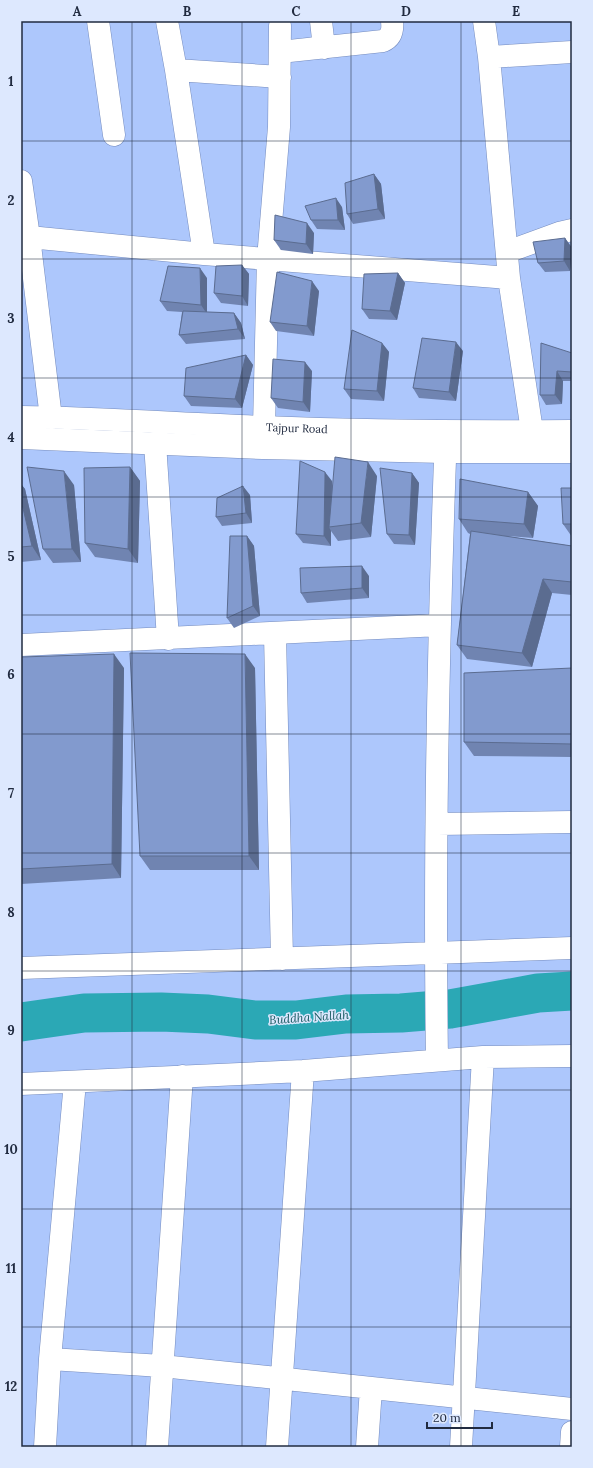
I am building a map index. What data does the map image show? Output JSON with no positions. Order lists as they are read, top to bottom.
{
  "streets": {
    "street": ["Tajpur Road"]
  },
  "water": ["Buddha Nallah"],
  "scale_bar": "20 m",
  "grid": {
    "columns": [
      "A",
      "B",
      "C",
      "D",
      "E"
    ],
    "rows": [
      "1",
      "2",
      "3",
      "4",
      "5",
      "6",
      "7",
      "8",
      "9",
      "10",
      "11",
      "12"
    ]
  }
}
